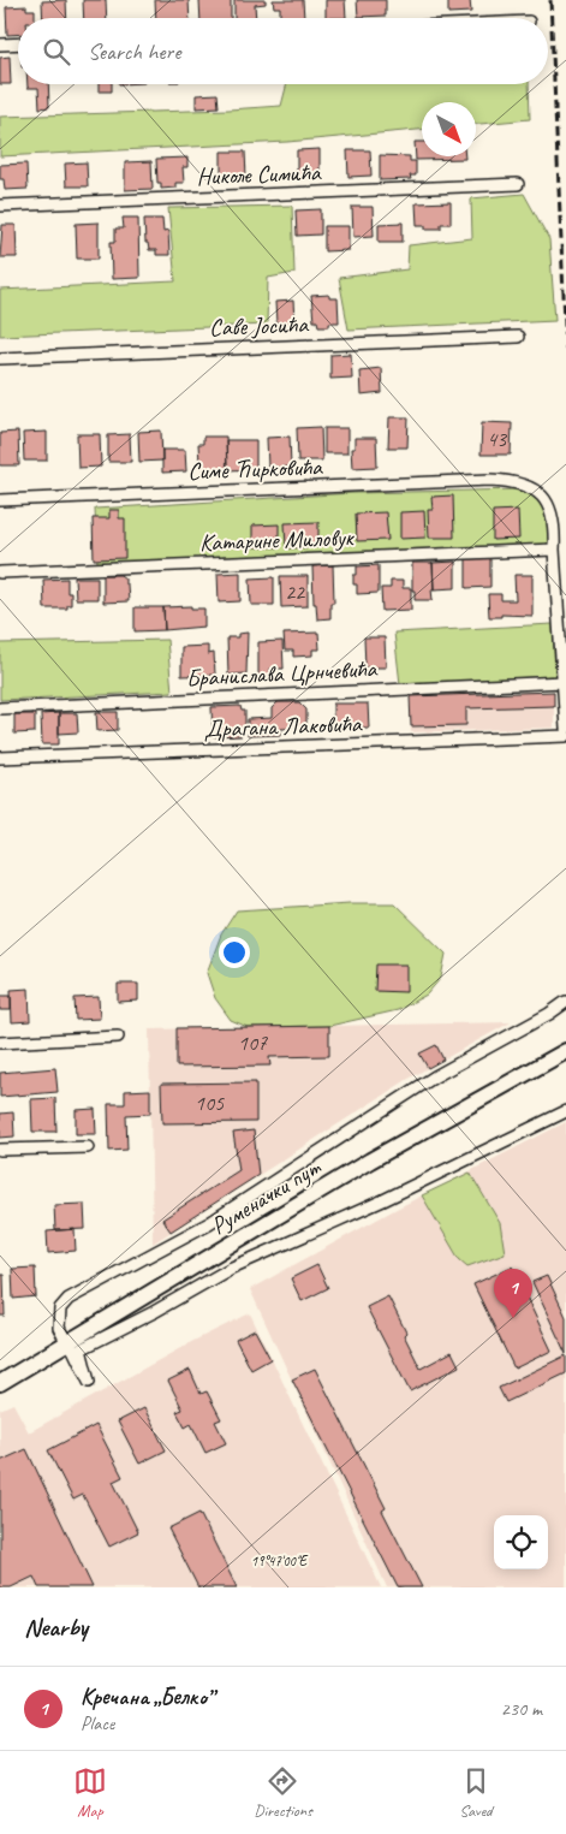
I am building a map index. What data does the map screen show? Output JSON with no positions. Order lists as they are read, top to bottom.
{
  "streets": {
    "main road": ["Руменачки пут"],
    "street": [
      "Николе Симића",
      "Саве Јосића",
      "Симе Ћирковића",
      "Катарине Миловук",
      "Бранислава Црнчевића",
      "Драгана Лаковића"
    ]
  },
  "crossings": [
    ["Симе Ћирковића", "Катарине Миловук"]
  ],
  "house_numbers": [
    "43",
    "22",
    "107",
    "105"
  ],
  "north": "bottom right",
  "page": {
    "search": "Search here",
    "pins": "1",
    "heading": "Nearby",
    "list": [
      {
        "mark": "1",
        "name": "Кречана „Белко”",
        "note": "Place",
        "value": "230 m"
      }
    ],
    "nav": ["Map", "Directions", "Saved"]
  },
  "coordinates": ["19°47'00\"E"]
}
